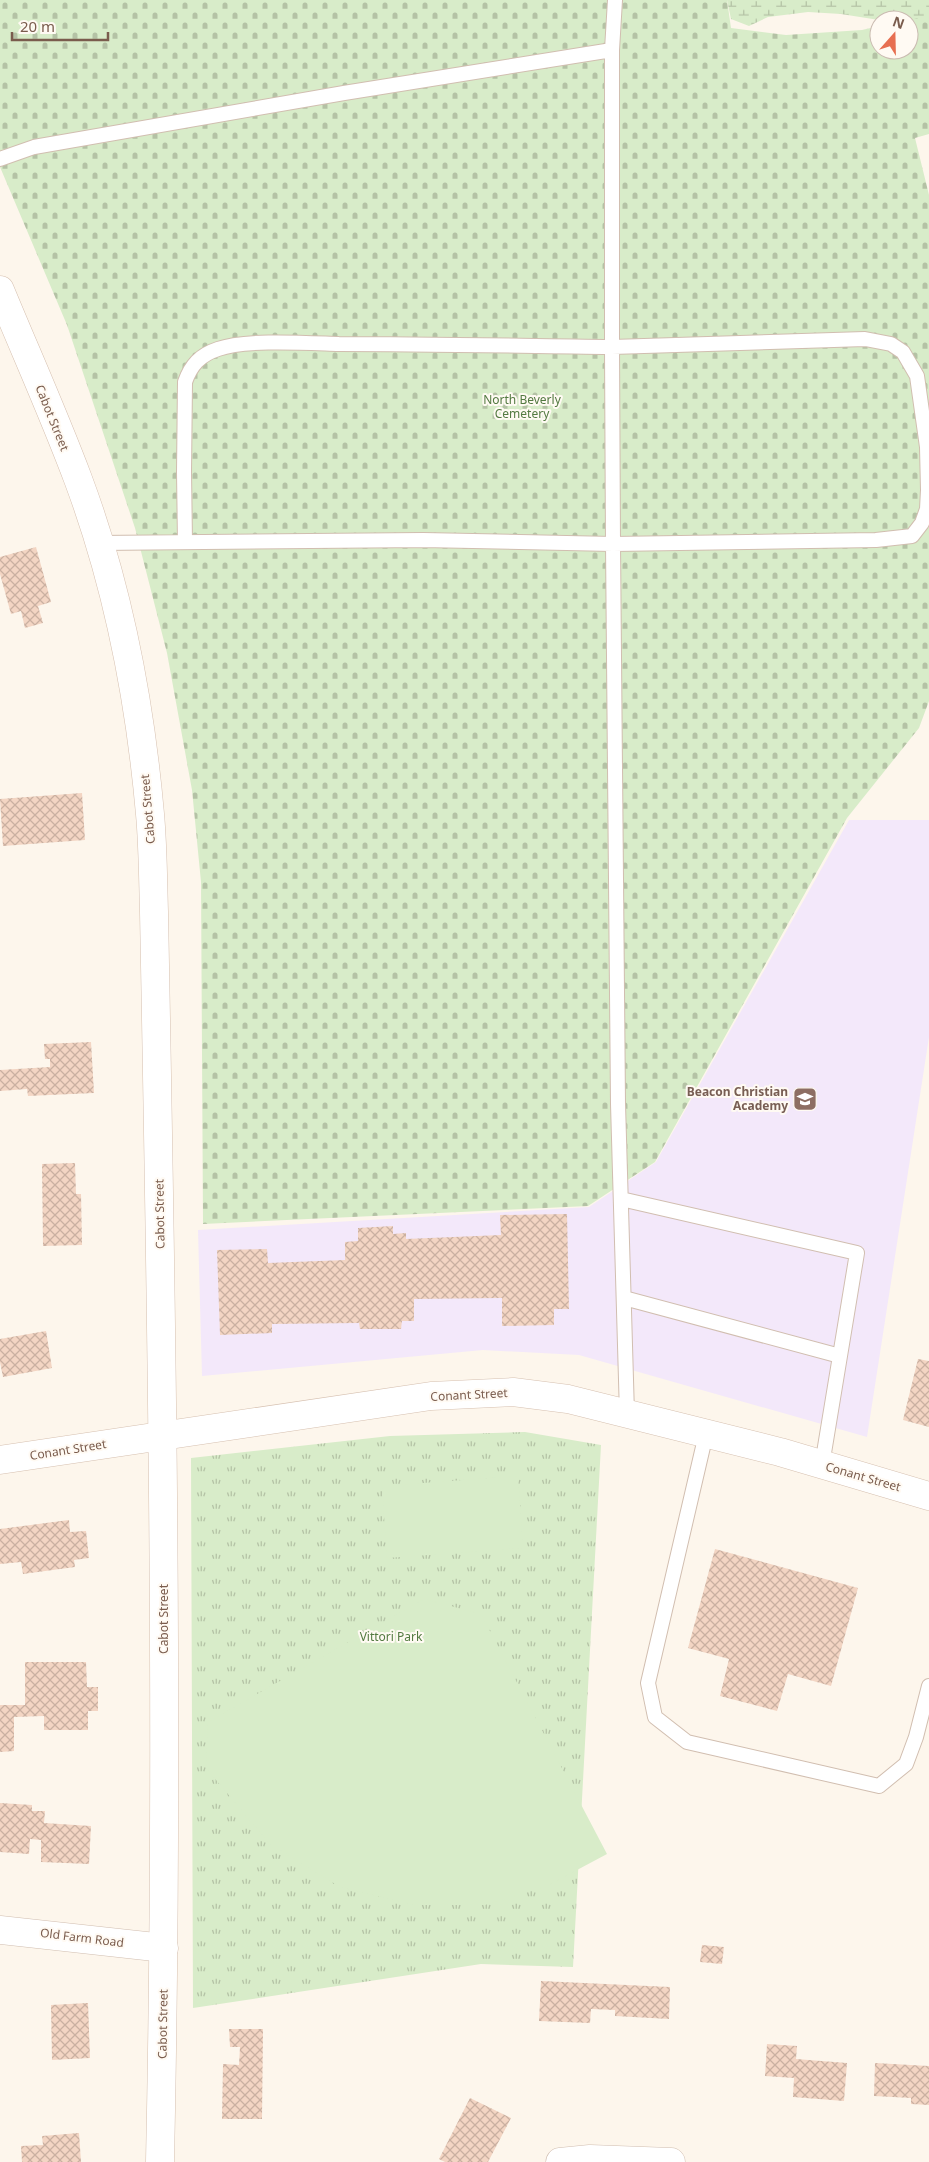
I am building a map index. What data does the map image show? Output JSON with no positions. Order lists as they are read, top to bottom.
{
  "streets": {
    "main road": ["Cabot Street", "Conant Street", "Old Farm Road"]
  },
  "crossings": [
    ["Cabot Street", "Conant Street"],
    ["Cabot Street", "Old Farm Road"]
  ],
  "parks": ["North Beverly Cemetery", "Vittori Park"],
  "places": {
    "school or university": ["Beacon Christian Academy"]
  },
  "scale_bar": "20 m",
  "north": "top"
}
